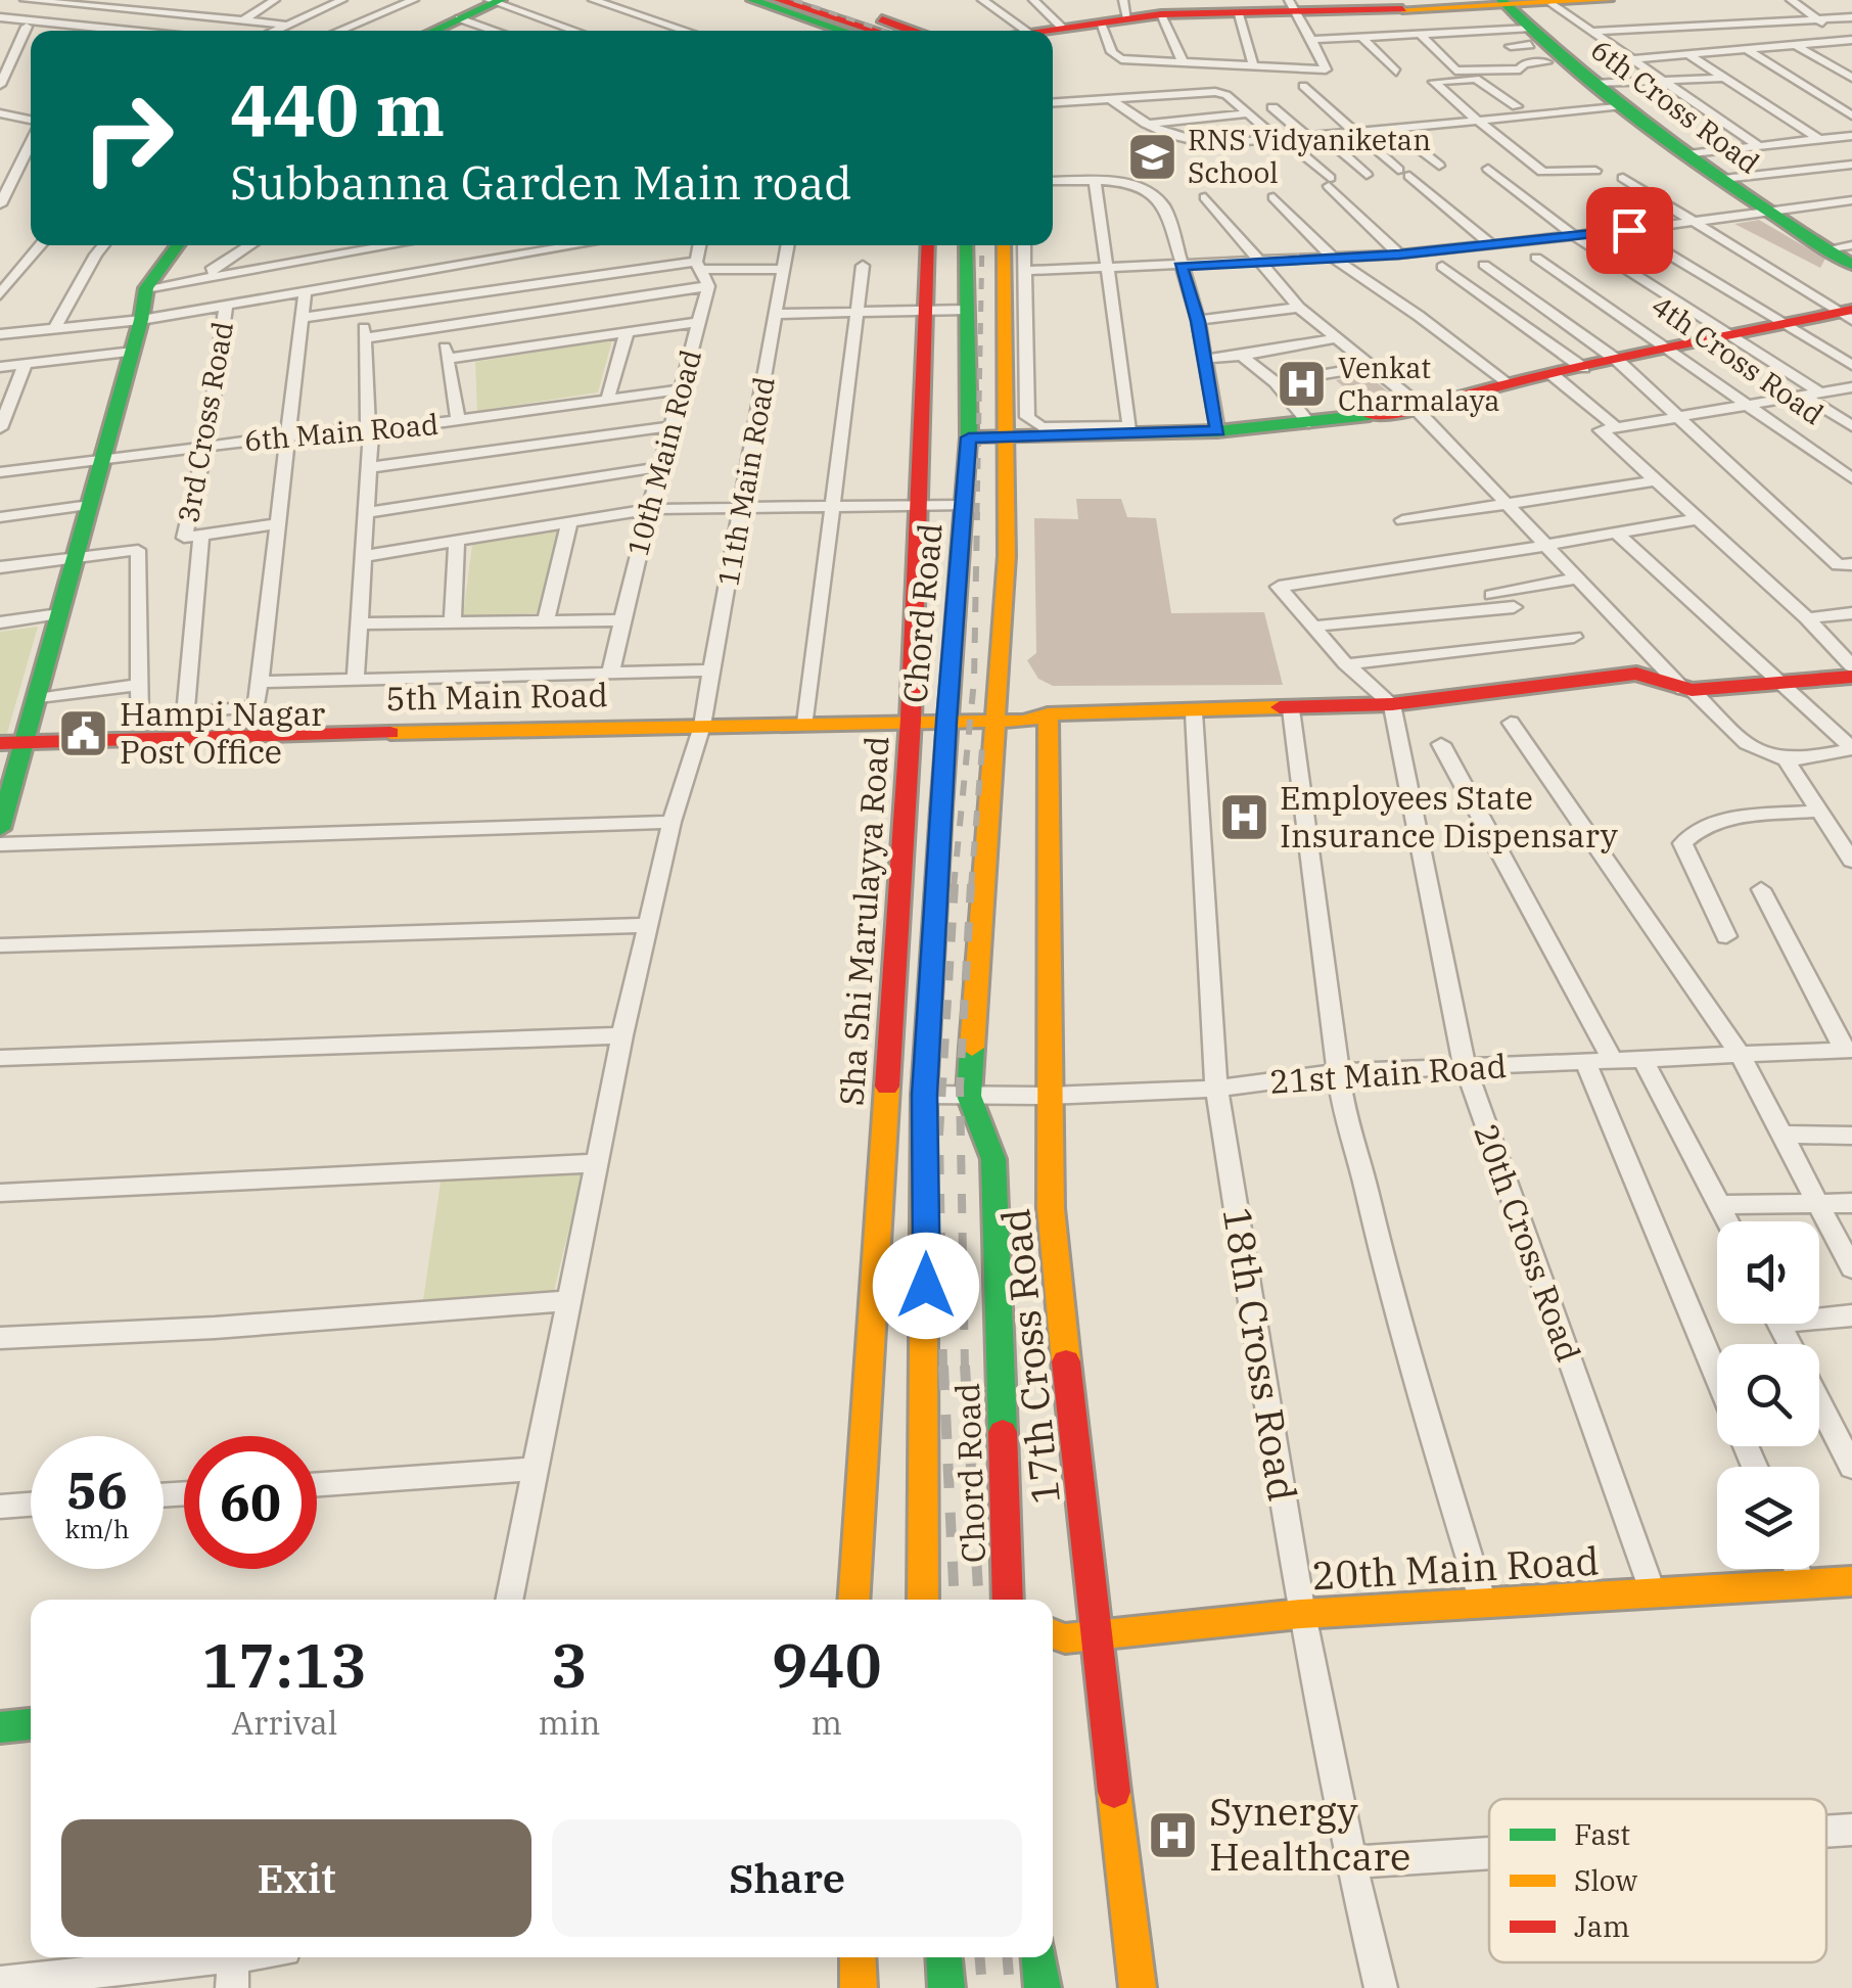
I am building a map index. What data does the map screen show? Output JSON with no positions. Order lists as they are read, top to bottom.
{
  "streets": {
    "main road": [
      "6th Cross Road",
      "Chord Road",
      "5th Main Road",
      "Sha Shi Marulayya Road",
      "17th Cross Road",
      "20th Main Road"
    ],
    "street": [
      "4th Cross Road",
      "3rd Cross Road",
      "6th Main Road",
      "10th Main Road",
      "11th Main Road",
      "21st Main Road",
      "20th Cross Road",
      "18th Cross Road"
    ]
  },
  "crossings": [
    ["3rd Cross Road", "6th Main Road"],
    ["6th Main Road", "10th Main Road"],
    ["11th Main Road", "5th Main Road"],
    ["Chord Road", "5th Main Road"],
    ["Chord Road", "21st Main Road"],
    ["5th Main Road", "Sha Shi Marulayya Road"],
    ["5th Main Road", "20th Cross Road"],
    ["5th Main Road", "18th Cross Road"],
    ["5th Main Road", "17th Cross Road"],
    ["21st Main Road", "20th Cross Road"],
    ["21st Main Road", "18th Cross Road"],
    ["21st Main Road", "17th Cross Road"],
    ["20th Cross Road", "20th Main Road"],
    ["18th Cross Road", "20th Main Road"],
    ["17th Cross Road", "20th Main Road"]
  ],
  "places": {
    "school or university": ["RNS Vidyaniketan School"],
    "hospital": ["Venkat Charmalaya", "Employees State Insurance Dispensary", "Synergy Healthcare"],
    "public building": ["Hampi Nagar Post Office"]
  },
  "legend": ["Fast", "Slow", "Jam"],
  "page": {
    "turn": ["440 m", "Subbanna Garden Main road"],
    "speed": "56 km/h",
    "limit": "60",
    "eta": [
      "17:13",
      "Arrival",
      "3",
      "min",
      "940",
      "m"
    ],
    "buttons": ["Exit", "Share"]
  }
}
